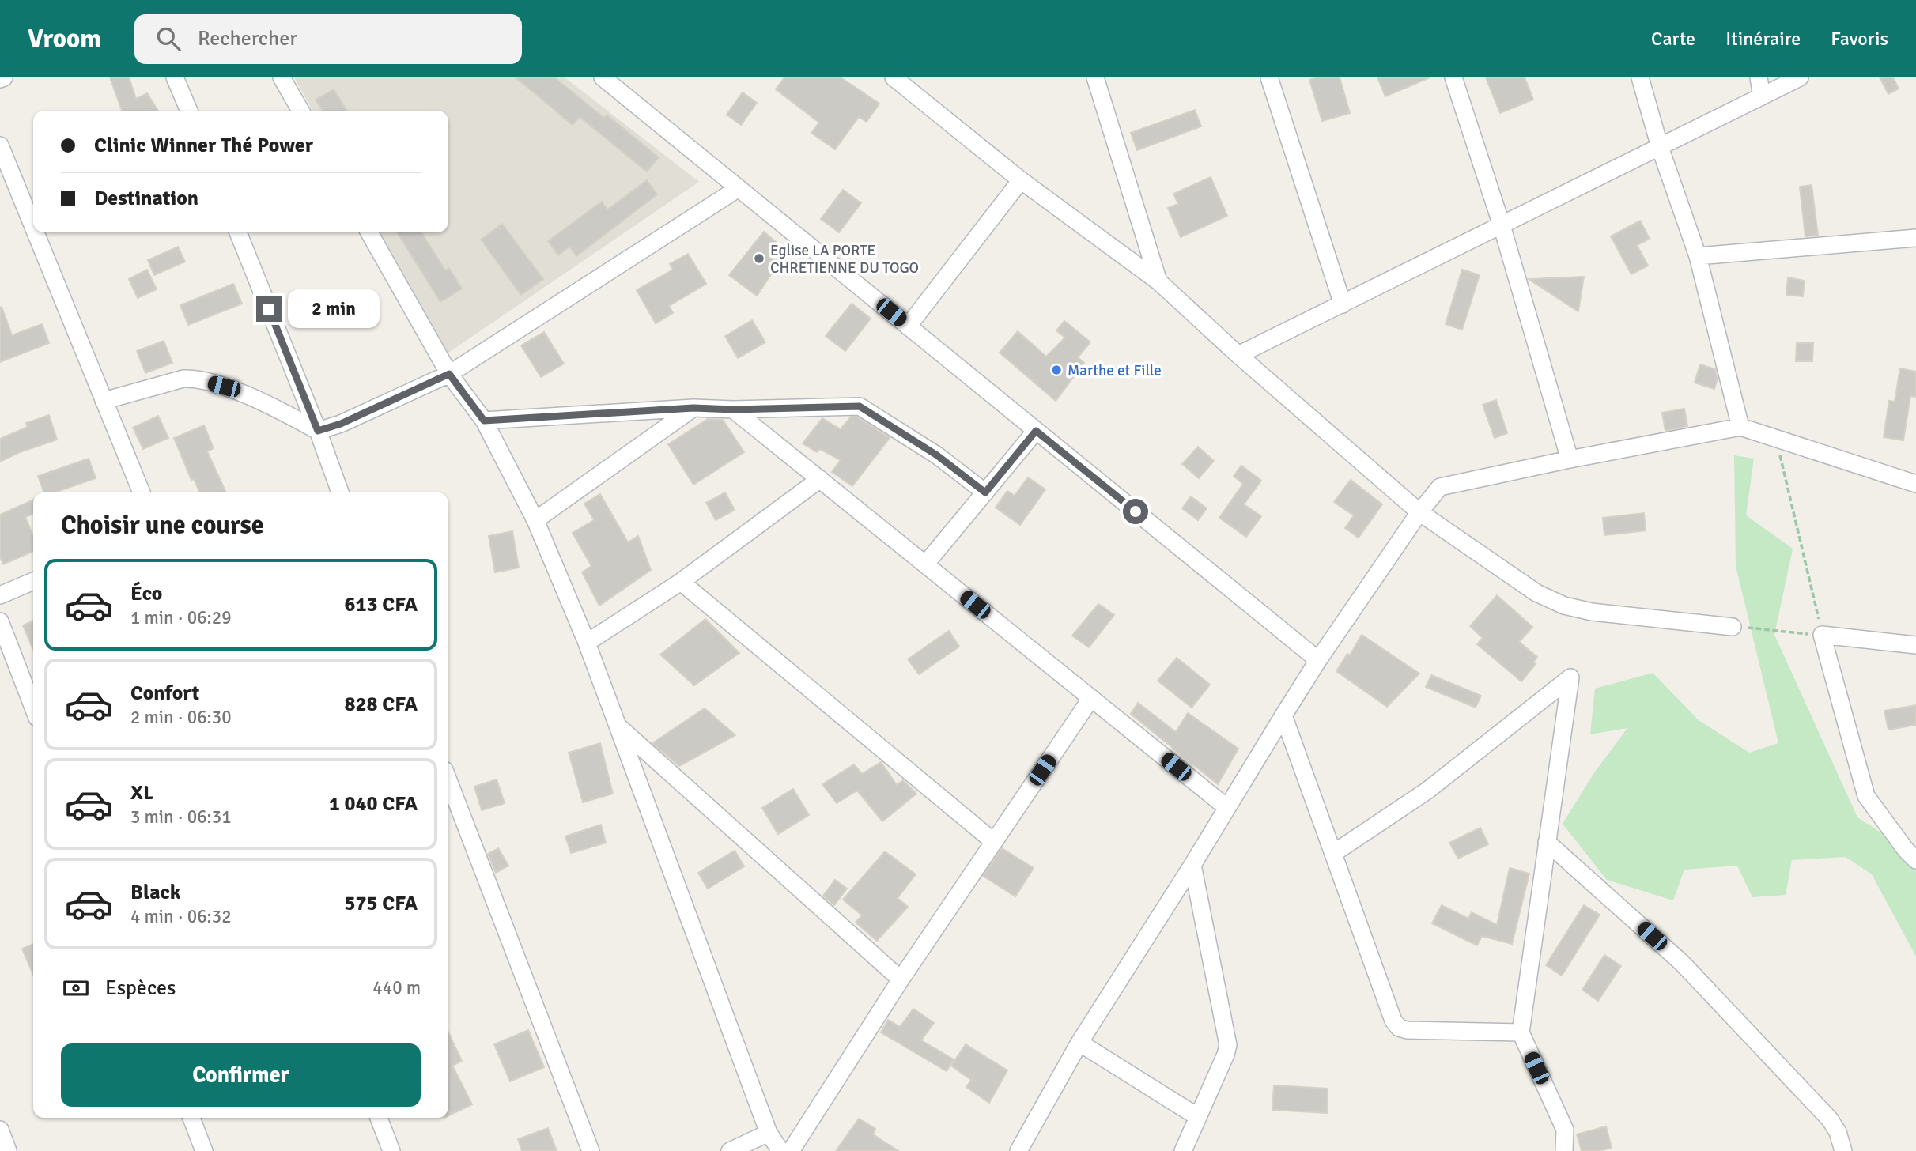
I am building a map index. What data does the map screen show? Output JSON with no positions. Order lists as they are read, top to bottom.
{
  "places": ["Eglise LA PORTE CHRETIENNE DU TOGO", "Marthe et Fille"],
  "page": {
    "header": "Vroom",
    "search": "Rechercher",
    "nav": ["Carte", "Itinéraire", "Favoris"],
    "banner": ["Clinic Winner Thé Power", "Destination"],
    "bubble": "2 min",
    "heading": "Choisir une course",
    "list": [
      {
        "name": "Éco",
        "note": "1 min · 06:29",
        "value": "613 CFA"
      },
      {
        "name": "Confort",
        "note": "2 min · 06:30",
        "value": "828 CFA"
      },
      {
        "name": "XL",
        "note": "3 min · 06:31",
        "value": "1 040 CFA"
      },
      {
        "name": "Black",
        "note": "4 min · 06:32",
        "value": "575 CFA"
      }
    ],
    "pay": ["Espèces", "440 m"],
    "buttons": "Confirmer"
  }
}
